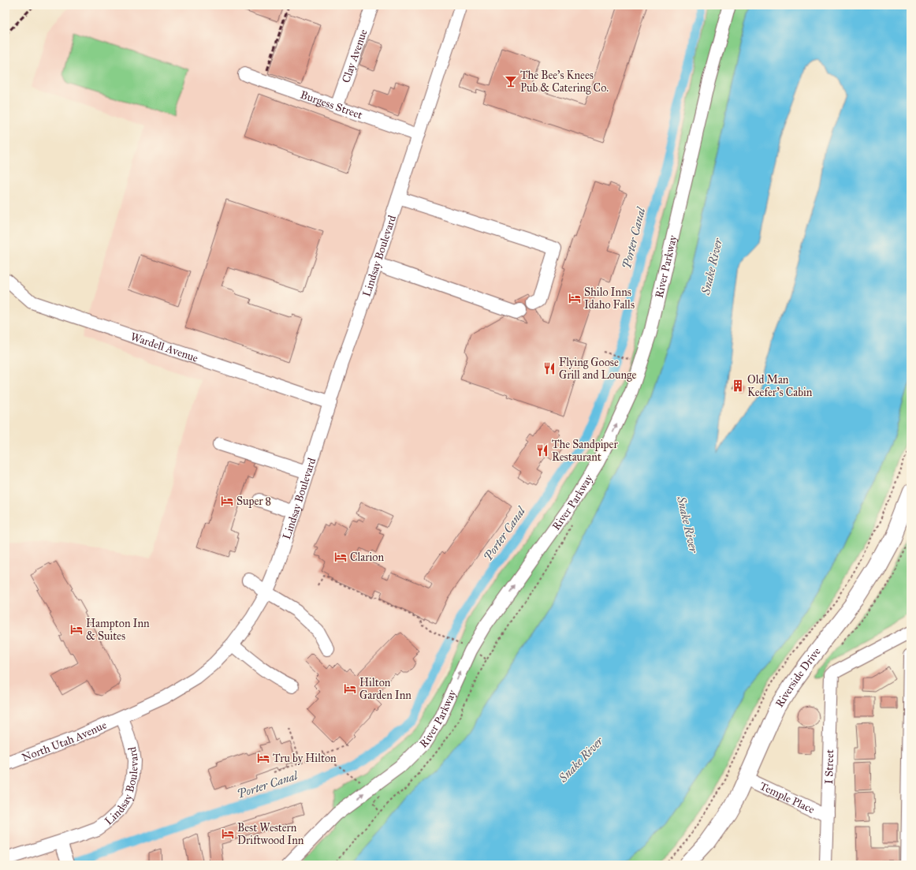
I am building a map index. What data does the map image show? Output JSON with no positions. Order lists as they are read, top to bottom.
{
  "streets": {
    "main road": ["Riverside Drive"],
    "street": [
      "Clay Avenue",
      "Burgess Street",
      "Lindsay Boulevard",
      "River Parkway",
      "Wardell Avenue",
      "North Utah Avenue",
      "I Street",
      "Temple Place"
    ]
  },
  "crossings": [
    ["Clay Avenue", "Burgess Street"],
    ["Burgess Street", "Lindsay Boulevard"],
    ["Lindsay Boulevard", "Wardell Avenue"],
    ["Lindsay Boulevard", "North Utah Avenue"],
    ["Riverside Drive", "Temple Place"],
    ["I Street", "Temple Place"]
  ],
  "one_way": ["River Parkway"],
  "water": ["Porter Canal", "Snake River"],
  "places": {
    "bar": ["The Bee's Knees Pub & Catering Co."],
    "hotel": [
      "Shilo Inns Idaho Falls",
      "Super 8",
      "Clarion",
      "Hampton Inn & Suites",
      "Hilton Garden Inn",
      "Tru by Hilton",
      "Best Western Driftwood Inn"
    ],
    "restaurant": ["Flying Goose Grill and Lounge", "The Sandpiper Restaurant"],
    "building": ["Old Man Keefer's Cabin"]
  }
}
